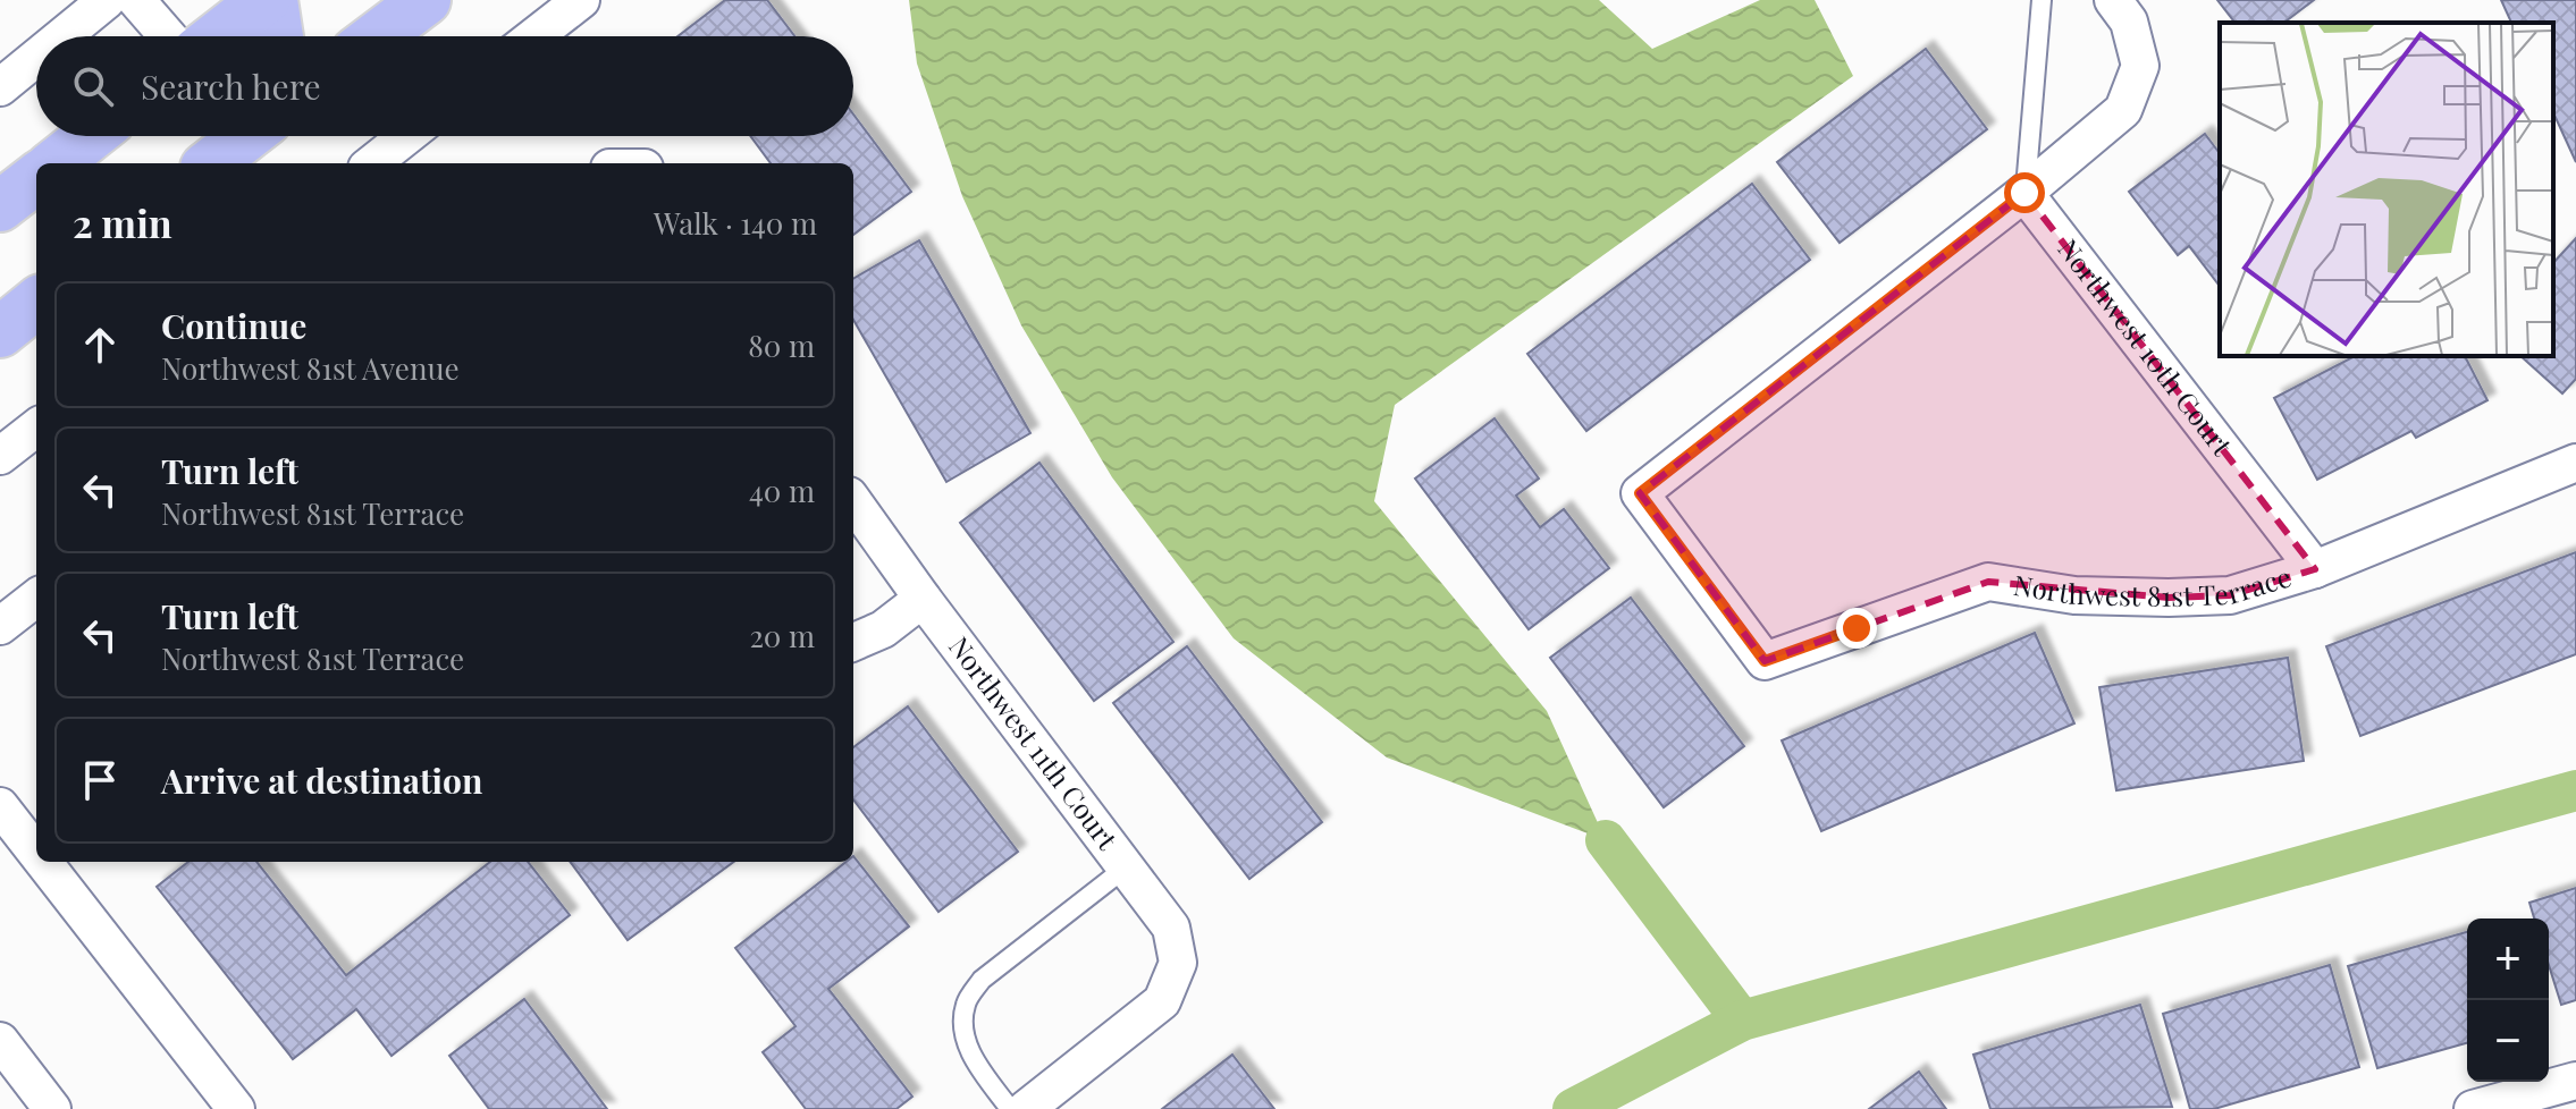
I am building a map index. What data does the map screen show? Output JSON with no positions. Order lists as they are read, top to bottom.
{
  "streets": {
    "street": ["Northwest 10th Court", "Northwest 81st Terrace", "Northwest 11th Court"]
  },
  "crossings": [
    ["Northwest 10th Court", "Northwest 81st Terrace"]
  ],
  "page": {
    "search": "Search here",
    "heading": ["2 min", "Walk · 140 m"],
    "list": [
      ["Continue", "Northwest 81st Avenue", "80 m"],
      ["Turn left", "Northwest 81st Terrace", "40 m"],
      ["Turn left", "Northwest 81st Terrace", "20 m"],
      "Arrive at destination"
    ],
    "map_buttons": ["+", "−"]
  }
}
